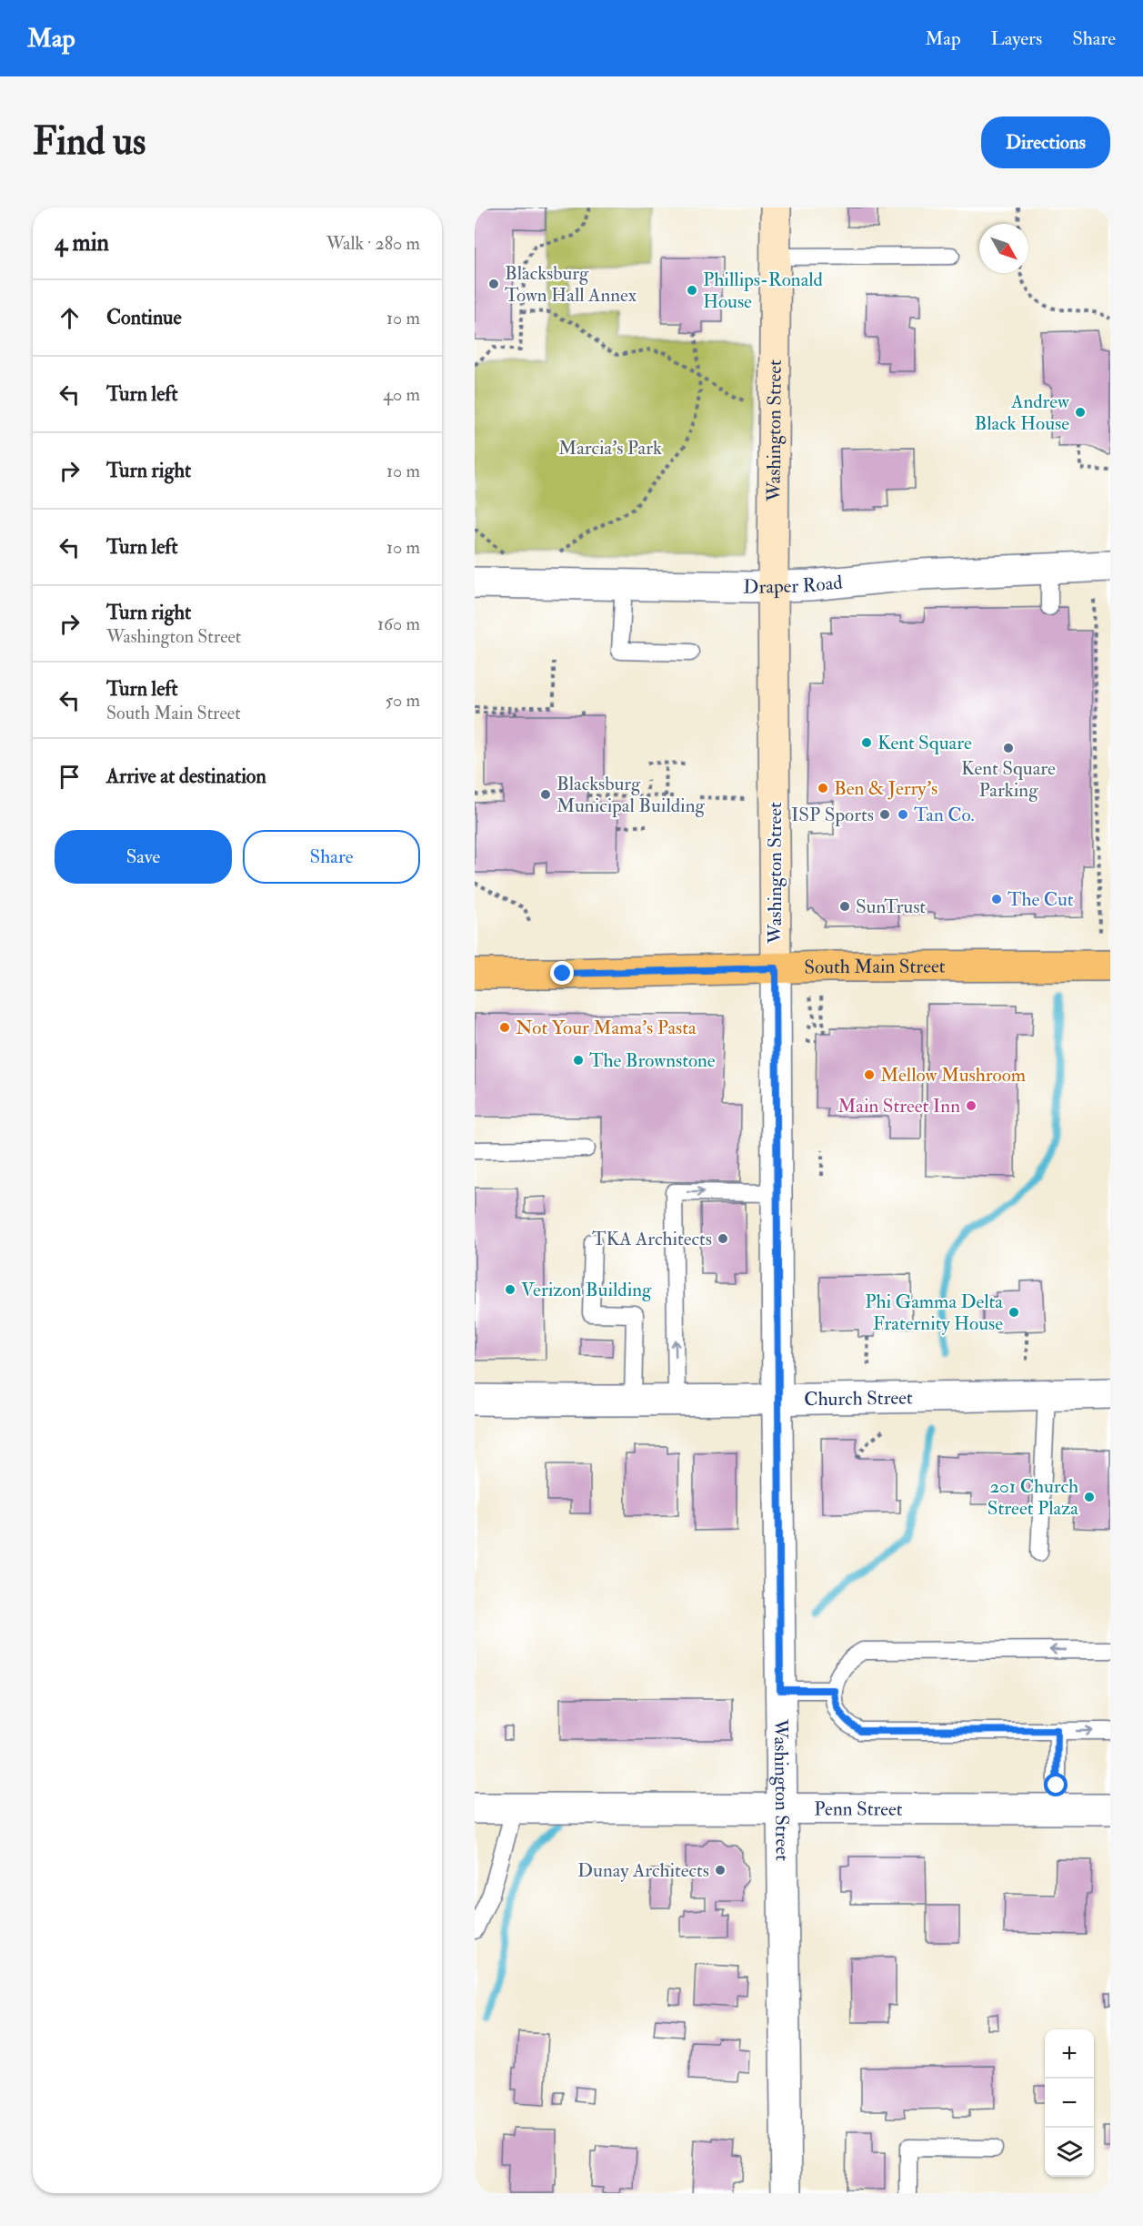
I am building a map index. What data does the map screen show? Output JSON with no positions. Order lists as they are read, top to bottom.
{
  "streets": {
    "main road": ["Washington Street", "South Main Street"],
    "street": ["Draper Road", "Church Street", "Penn Street"]
  },
  "crossings": [
    ["Washington Street", "Draper Road"],
    ["Washington Street", "South Main Street"],
    ["Washington Street", "Church Street"],
    ["Washington Street", "Penn Street"]
  ],
  "parks": ["Marcia's Park"],
  "places": [
    "Blacksburg Town Hall Annex",
    "Phillips-Ronald House",
    "Andrew Black House",
    "Kent Square",
    "Kent Square Parking",
    "Ben & Jerry's",
    "Blacksburg Municipal Building",
    "ISP Sports",
    "Tan Co.",
    "The Cut",
    "SunTrust",
    "Not Your Mama's Pasta",
    "The Brownstone",
    "Mellow Mushroom",
    "Main Street Inn",
    "TKA Architects",
    "Verizon Building",
    "Phi Gamma Delta Fraternity House",
    "201 Church Street Plaza",
    "Dunay Architects"
  ],
  "north": "bottom right",
  "page": {
    "header": "Map",
    "nav": ["Map", "Layers", "Share"],
    "buttons": [
      "Directions",
      ["Save", "Share"]
    ],
    "title": "Find us",
    "heading": ["4 min", "Walk · 280 m"],
    "list": [
      ["Continue", "10 m"],
      ["Turn left", "40 m"],
      ["Turn right", "10 m"],
      ["Turn left", "10 m"],
      ["Turn right", "Washington Street", "160 m"],
      ["Turn left", "South Main Street", "50 m"],
      "Arrive at destination"
    ],
    "map_buttons": ["+", "−"]
  }
}
